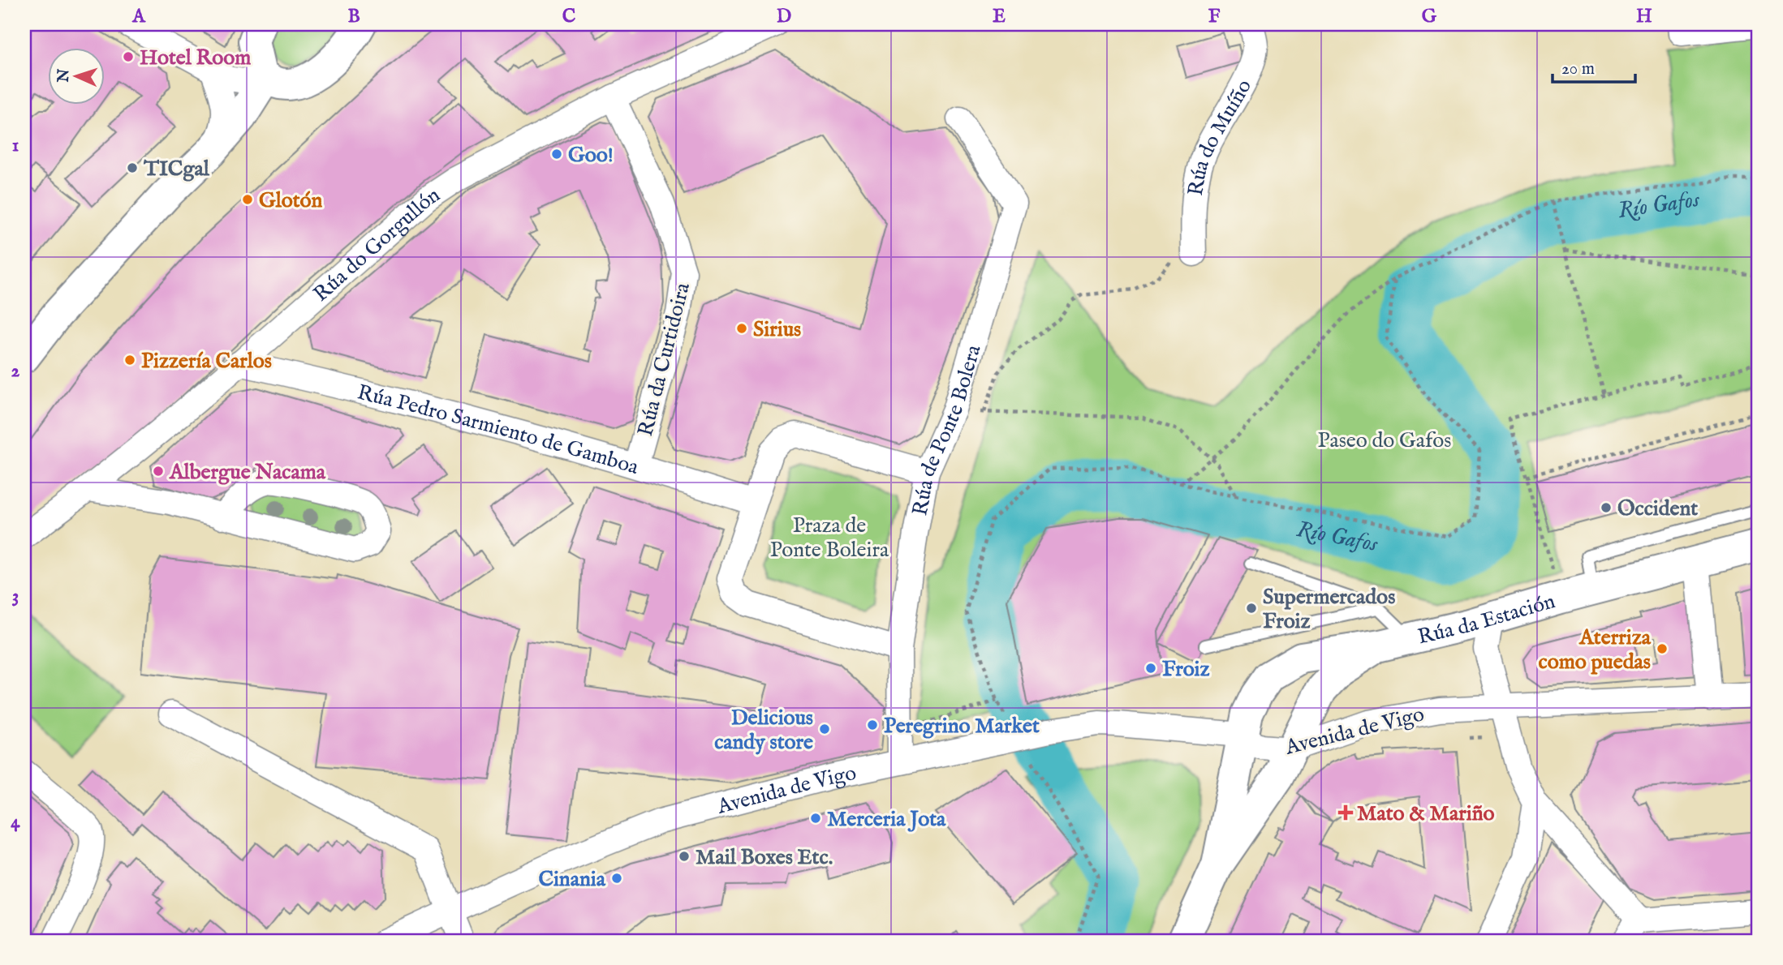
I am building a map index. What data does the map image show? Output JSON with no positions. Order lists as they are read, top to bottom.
{
  "streets": {
    "main road": ["Rúa da Estación"],
    "street": [
      "Rúa do Muíño",
      "Rúa do Gorgullón",
      "Rúa da Curtidoira",
      "Rúa Pedro Sarmiento de Gamboa",
      "Rúa de Ponte Bolera",
      "Avenida de Vigo"
    ]
  },
  "crossings": [
    ["Rúa do Gorgullón", "Rúa da Curtidoira"],
    ["Rúa do Gorgullón", "Rúa Pedro Sarmiento de Gamboa"],
    ["Rúa da Curtidoira", "Rúa Pedro Sarmiento de Gamboa"],
    ["Rúa de Ponte Bolera", "Avenida de Vigo"]
  ],
  "water": ["Río Gafos"],
  "parks": ["Paseo do Gafos", "Praza de Ponte Boleira"],
  "places": {
    "other": [
      "Hotel Room",
      "Goo!",
      "TICgal",
      "Glotón",
      "Sirius",
      "Pizzería Carlos",
      "Albergue Nacama",
      "Occident",
      "Supermercados Froiz",
      "Aterriza como puedas",
      "Froiz",
      "Peregrino Market",
      "Delicious candy store",
      "Merceria Jota",
      "Mail Boxes Etc.",
      "Cinania"
    ],
    "health": ["Mato & Mariño"]
  },
  "scale_bar": "20 m",
  "north": "left",
  "grid": {
    "columns": [
      "A",
      "B",
      "C",
      "D",
      "E",
      "F",
      "G",
      "H"
    ],
    "rows": [
      "1",
      "2",
      "3",
      "4"
    ]
  }
}
